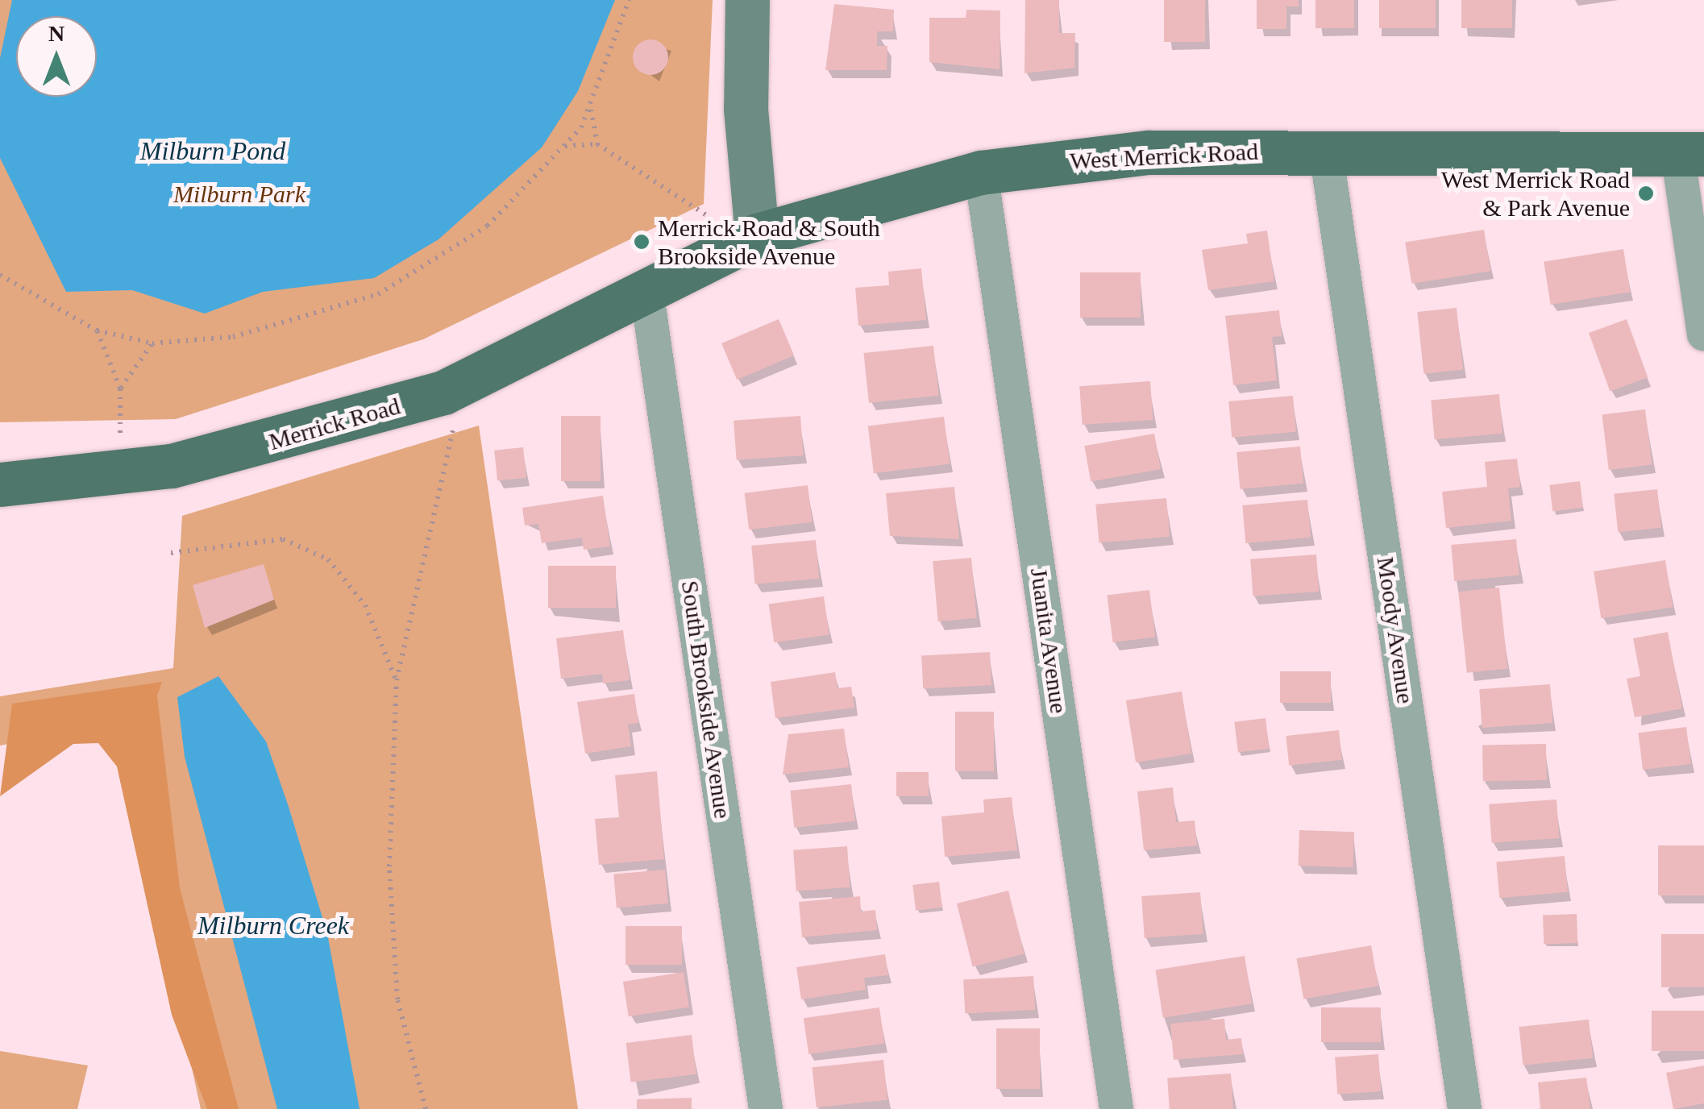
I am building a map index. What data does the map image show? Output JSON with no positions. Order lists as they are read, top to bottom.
{
  "streets": {
    "main road": ["West Merrick Road", "Merrick Road"],
    "street": ["Moody Avenue", "Juanita Avenue", "South Brookside Avenue"]
  },
  "crossings": [
    ["West Merrick Road", "Merrick Road"],
    ["West Merrick Road", "Moody Avenue"],
    ["West Merrick Road", "Juanita Avenue"],
    ["West Merrick Road", "South Brookside Avenue"],
    ["Merrick Road", "South Brookside Avenue"]
  ],
  "water": ["Milburn Pond", "Milburn Creek"],
  "parks": ["Milburn Park"],
  "places": ["West Merrick Road & Park Avenue", "Merrick Road & South Brookside Avenue"],
  "north": "top"
}
